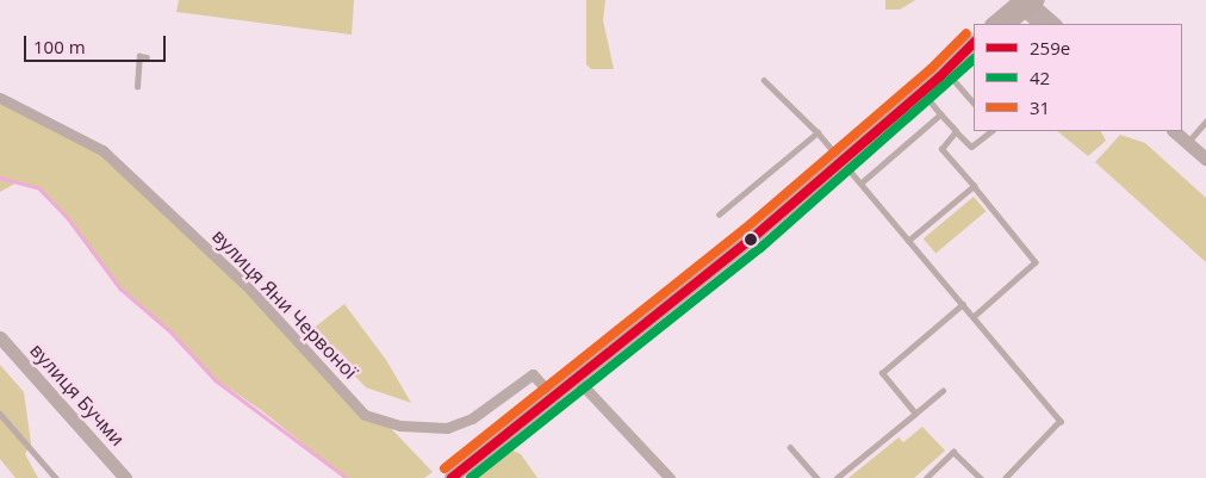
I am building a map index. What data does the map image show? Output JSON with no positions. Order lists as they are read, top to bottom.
{
  "streets": {
    "street": ["вулиця Яни Червоної", "вулиця Бучми"]
  },
  "lines": ["transit line 31", "transit line 259е", "transit line 42"],
  "legend": ["259е", "42", "31"],
  "scale_bar": "100 m"
}
